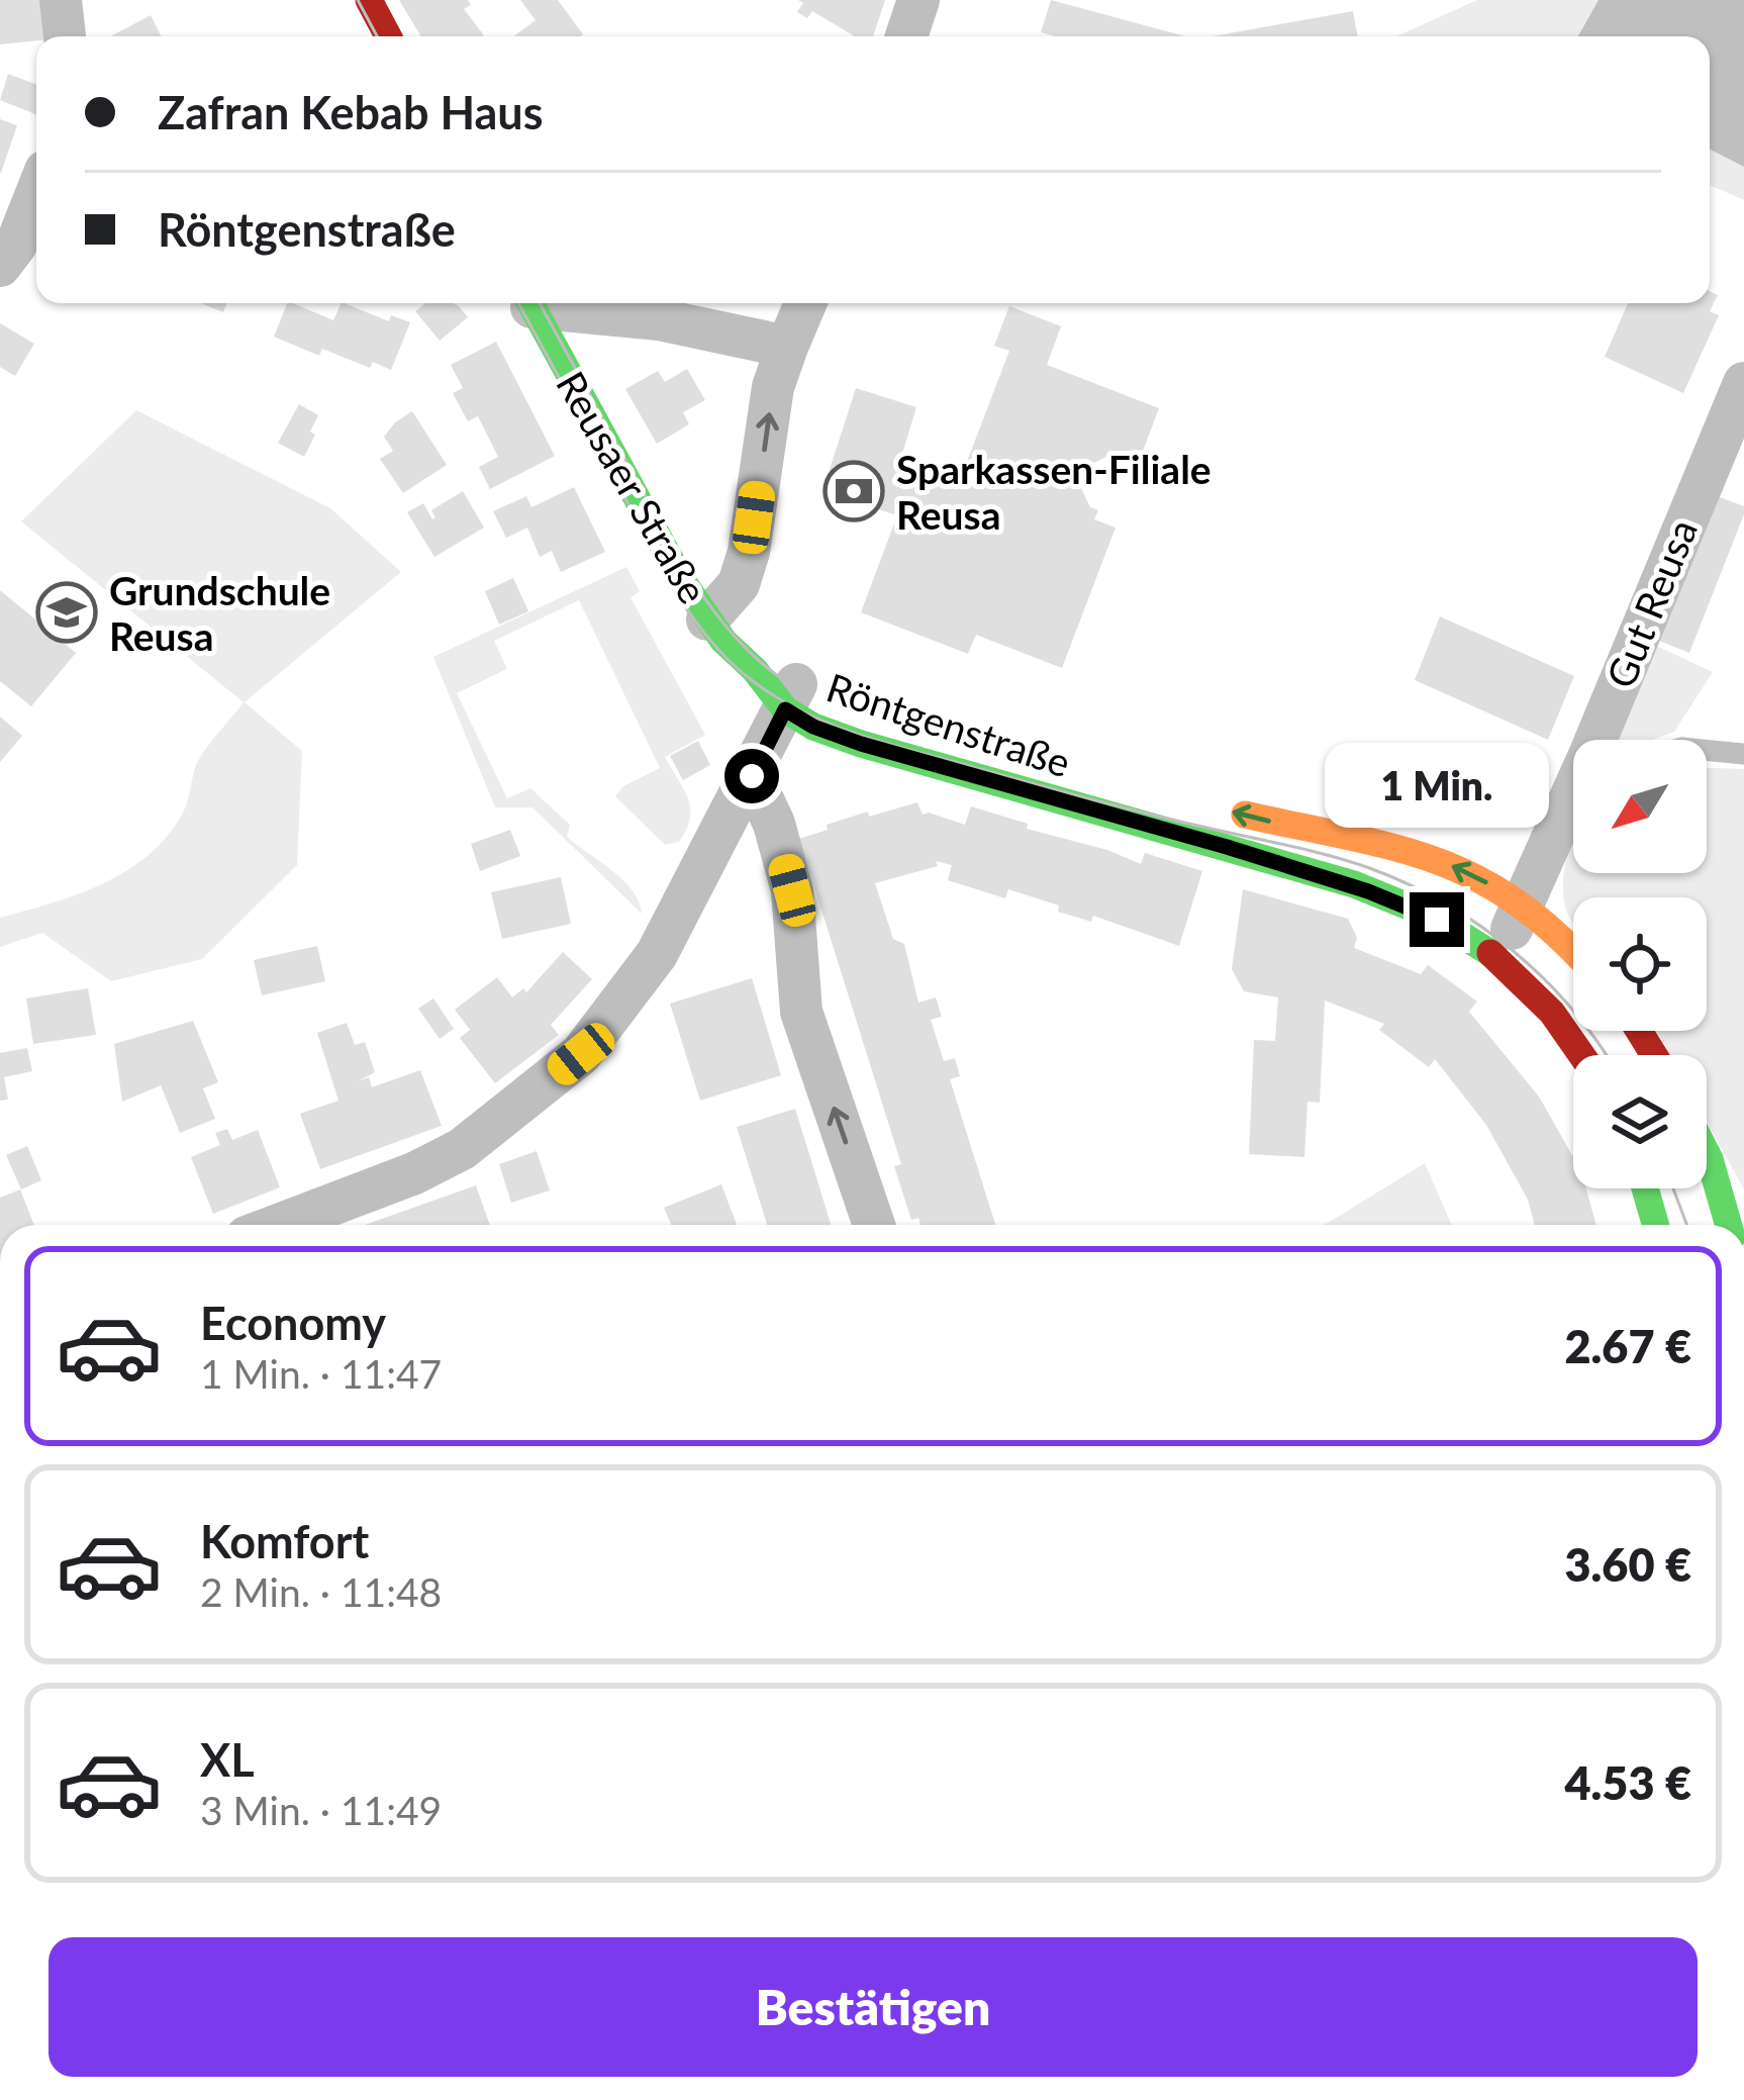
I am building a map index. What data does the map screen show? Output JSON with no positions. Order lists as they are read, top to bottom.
{
  "streets": {
    "street": ["Reusaer Straße", "Gut Reusa", "Röntgenstraße"]
  },
  "crossings": [
    ["Reusaer Straße", "Röntgenstraße"],
    ["Gut Reusa", "Röntgenstraße"]
  ],
  "places": {
    "bank": ["Sparkassen-Filiale Reusa"],
    "school or university": ["Grundschule Reusa"]
  },
  "north": "bottom left",
  "page": {
    "banner": ["Zafran Kebab Haus", "Röntgenstraße"],
    "bubble": "1 Min.",
    "list": [
      {
        "name": "Economy",
        "note": "1 Min. · 11:47",
        "value": "2.67 €"
      },
      {
        "name": "Komfort",
        "note": "2 Min. · 11:48",
        "value": "3.60 €"
      },
      {
        "name": "XL",
        "note": "3 Min. · 11:49",
        "value": "4.53 €"
      }
    ],
    "buttons": "Bestätigen"
  }
}
